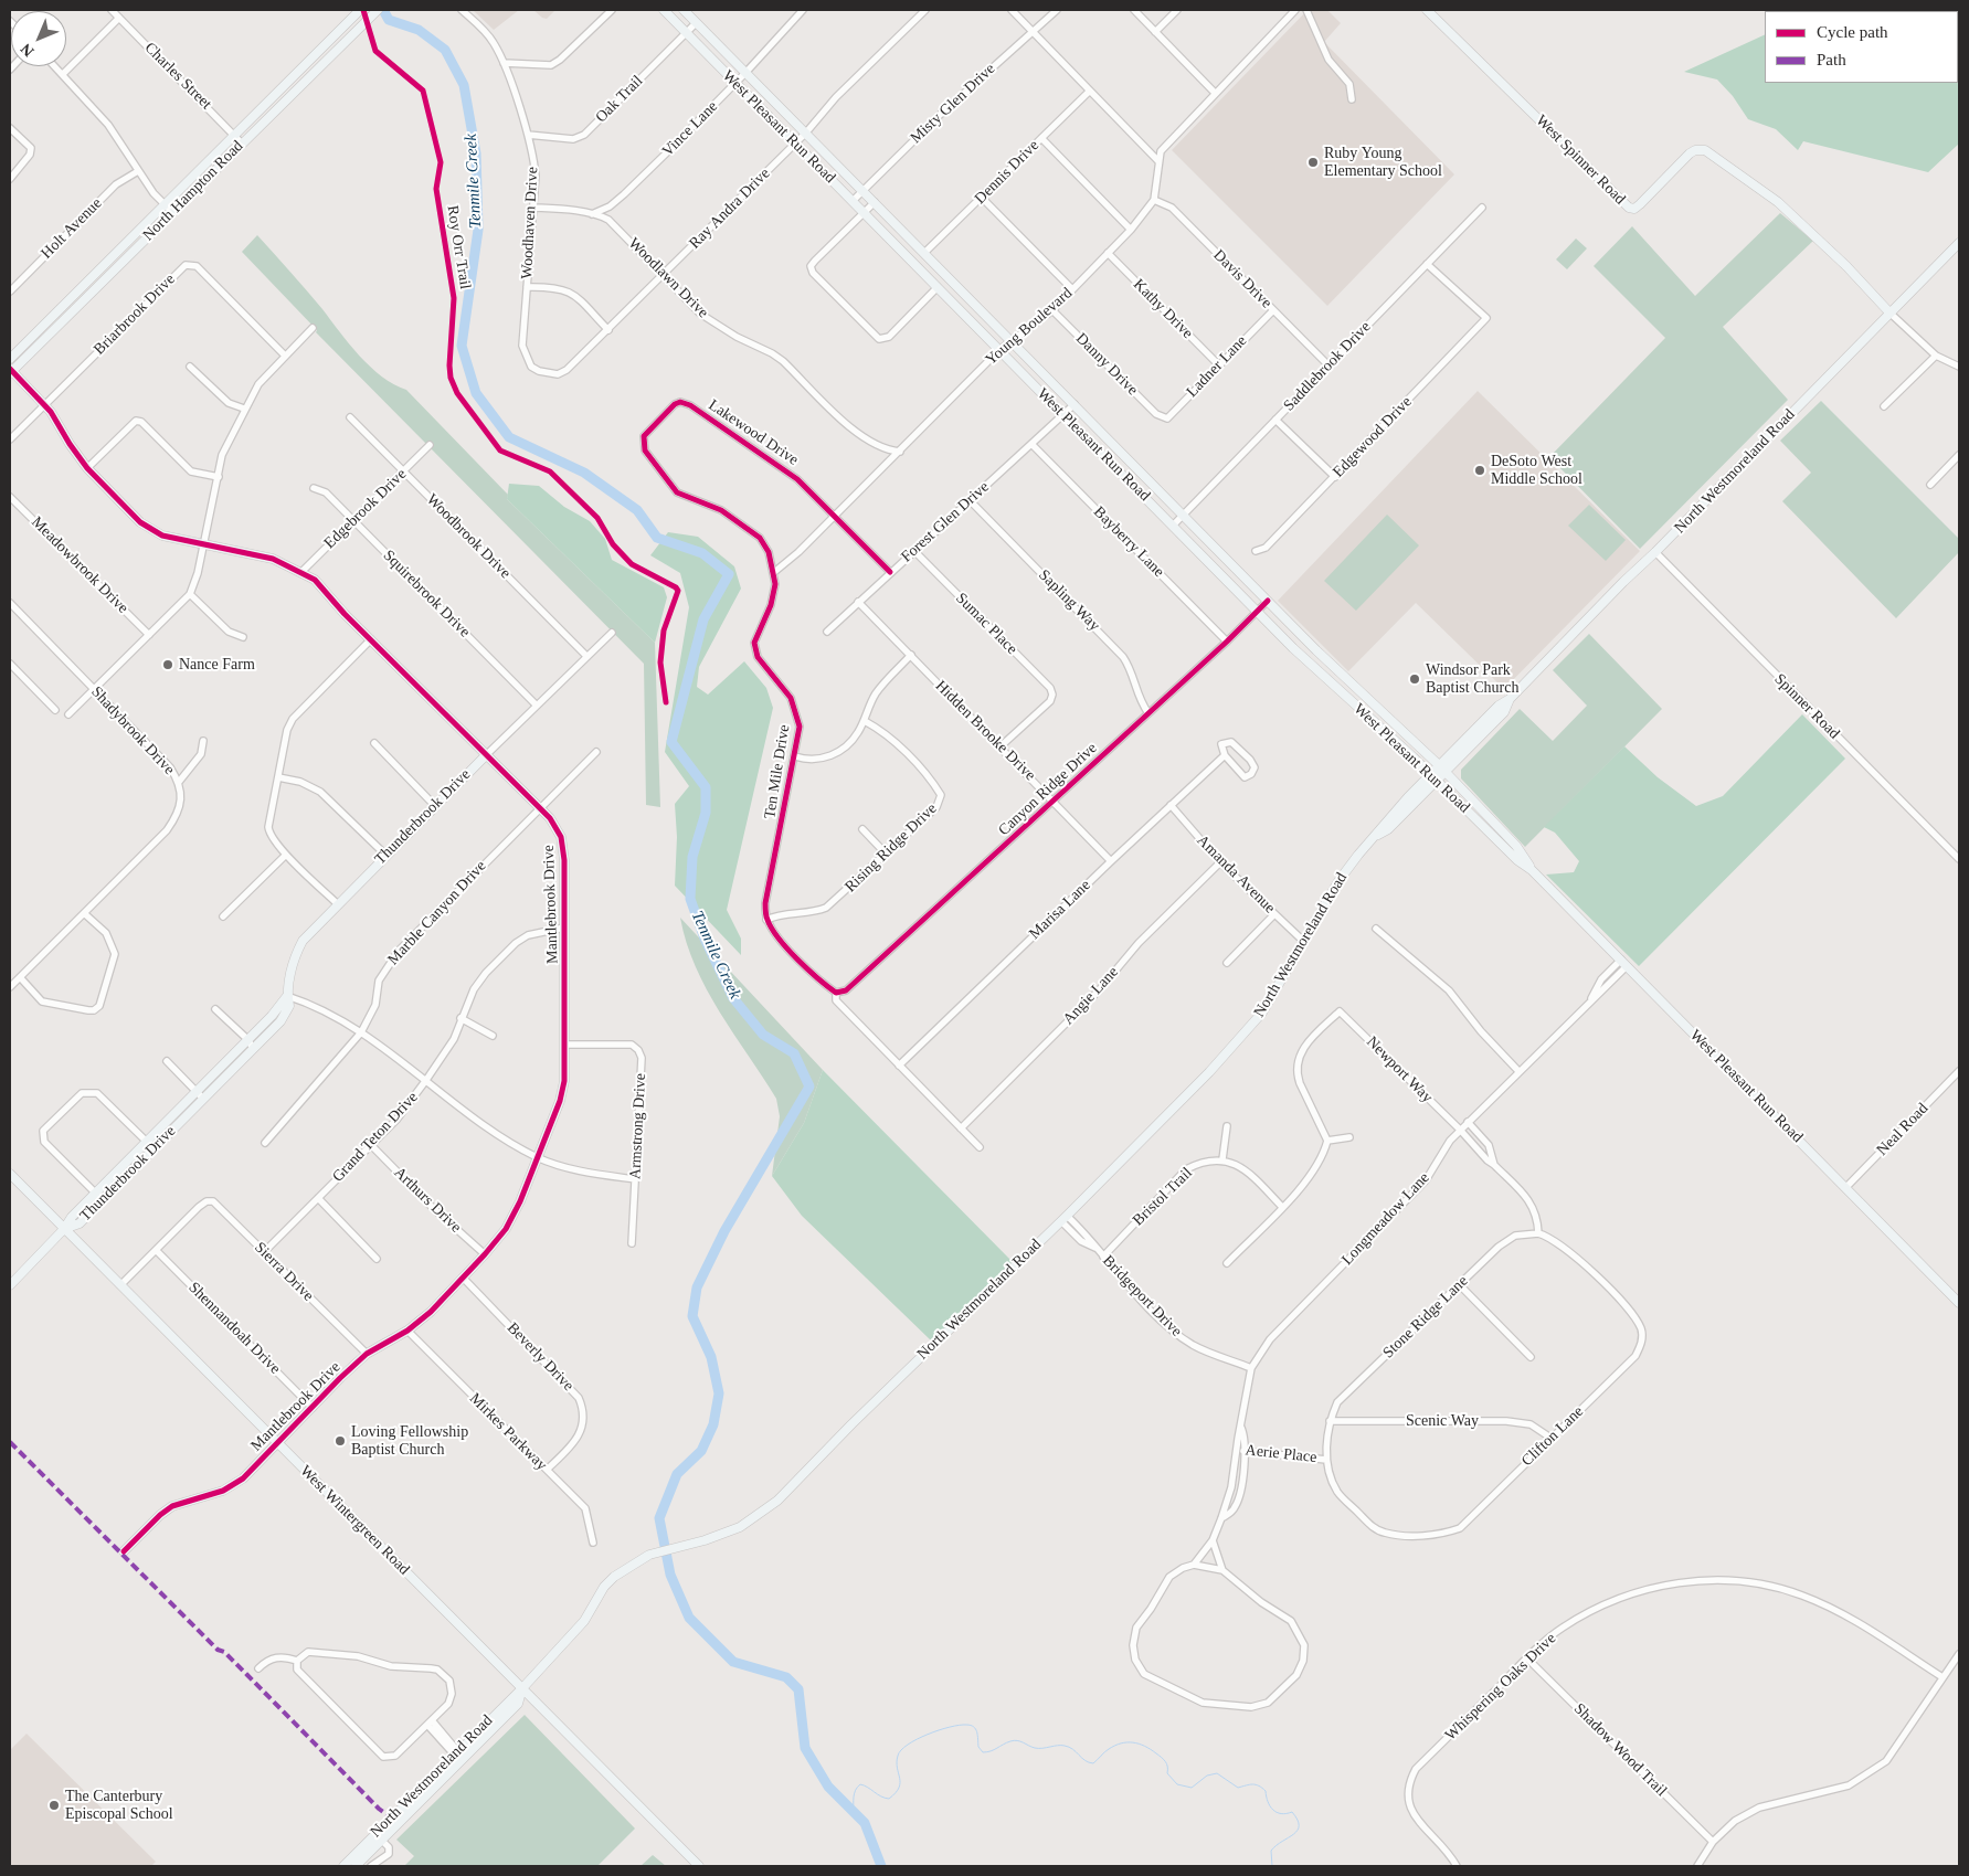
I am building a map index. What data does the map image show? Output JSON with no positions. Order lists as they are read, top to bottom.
{
  "streets": {
    "main road": [
      "West Pleasant Run Road",
      "West Spinner Road",
      "North Hampton Road",
      "North Westmoreland Road",
      "Thunderbrook Drive",
      "Mantlebrook Drive",
      "West Wintergreen Road"
    ],
    "street": [
      "Charles Street",
      "Oak Trail",
      "Misty Glen Drive",
      "Vince Lane",
      "Dennis Drive",
      "Ray Andra Drive",
      "Woodhaven Drive",
      "Holt Avenue",
      "Woodlawn Drive",
      "Davis Drive",
      "Kathy Drive",
      "Briarbrook Drive",
      "Young Boulevard",
      "Danny Drive",
      "Ladner Lane",
      "Saddlebrook Drive",
      "Lakewood Drive",
      "Edgewood Drive",
      "Edgebrook Drive",
      "Forest Glen Drive",
      "Woodbrook Drive",
      "Bayberry Lane",
      "Meadowbrook Drive",
      "Squirebrook Drive",
      "Sapling Way",
      "Sumac Place",
      "Spinner Road",
      "Shadybrook Drive",
      "Hidden Brooke Drive",
      "Ten Mile Drive",
      "Canyon Ridge Drive",
      "Rising Ridge Drive",
      "Amanda Avenue",
      "Marisa Lane",
      "Marble Canyon Drive",
      "Angie Lane",
      "Newport Way",
      "Armstrong Drive",
      "Neal Road",
      "Grand Teton Drive",
      "Bristol Trail",
      "Arthurs Drive",
      "Longmeadow Lane",
      "Sierra Drive",
      "Bridgeport Drive",
      "Stone Ridge Lane",
      "Shennandoah Drive",
      "Beverly Drive",
      "Scenic Way",
      "Mirkes Parkway",
      "Clifton Lane",
      "Aerie Place",
      "Whispering Oaks Drive",
      "Shadow Wood Trail"
    ],
    "cycle path": ["Roy Orr Trail"]
  },
  "crossings": [
    ["Charles Street", "North Hampton Road"],
    ["Oak Trail", "West Pleasant Run Road"],
    ["Oak Trail", "Woodhaven Drive"],
    ["Misty Glen Drive", "West Pleasant Run Road"],
    ["West Pleasant Run Road", "Vince Lane"],
    ["West Pleasant Run Road", "Dennis Drive"],
    ["West Pleasant Run Road", "Ray Andra Drive"],
    ["West Pleasant Run Road", "Young Boulevard"],
    ["West Pleasant Run Road", "Saddlebrook Drive"],
    ["West Pleasant Run Road", "North Westmoreland Road"],
    ["West Pleasant Run Road", "Forest Glen Drive"],
    ["West Pleasant Run Road", "Canyon Ridge Drive"],
    ["West Pleasant Run Road", "Neal Road"],
    ["West Pleasant Run Road", "Longmeadow Lane"],
    ["Vince Lane", "Woodlawn Drive"],
    ["West Spinner Road", "North Westmoreland Road"],
    ["North Hampton Road", "Mantlebrook Drive"],
    ["Ray Andra Drive", "Woodhaven Drive"],
    ["Ray Andra Drive", "Woodlawn Drive"],
    ["Woodhaven Drive", "Woodlawn Drive"],
    ["Woodlawn Drive", "Young Boulevard"],
    ["Davis Drive", "Young Boulevard"],
    ["Davis Drive", "Ladner Lane"],
    ["Davis Drive", "Saddlebrook Drive"],
    ["Kathy Drive", "Young Boulevard"],
    ["Kathy Drive", "Ladner Lane"],
    ["Briarbrook Drive", "Mantlebrook Drive"],
    ["Young Boulevard", "Danny Drive"],
    ["Young Boulevard", "Lakewood Drive"],
    ["Young Boulevard", "Ten Mile Drive"],
    ["Danny Drive", "Ladner Lane"],
    ["Saddlebrook Drive", "Edgewood Drive"],
    ["Lakewood Drive", "Forest Glen Drive"],
    ["Lakewood Drive", "Ten Mile Drive"],
    ["North Westmoreland Road", "Spinner Road"],
    ["North Westmoreland Road", "Amanda Avenue"],
    ["North Westmoreland Road", "Bridgeport Drive"],
    ["North Westmoreland Road", "West Wintergreen Road"],
    ["Edgebrook Drive", "Woodbrook Drive"],
    ["Edgebrook Drive", "Squirebrook Drive"],
    ["Edgebrook Drive", "Mantlebrook Drive"],
    ["Forest Glen Drive", "Bayberry Lane"],
    ["Forest Glen Drive", "Sapling Way"],
    ["Forest Glen Drive", "Sumac Place"],
    ["Forest Glen Drive", "Hidden Brooke Drive"],
    ["Woodbrook Drive", "Thunderbrook Drive"],
    ["Bayberry Lane", "Canyon Ridge Drive"],
    ["Squirebrook Drive", "Thunderbrook Drive"],
    ["Sapling Way", "Canyon Ridge Drive"],
    ["Sumac Place", "Hidden Brooke Drive"],
    ["Hidden Brooke Drive", "Canyon Ridge Drive"],
    ["Hidden Brooke Drive", "Marisa Lane"],
    ["Ten Mile Drive", "Rising Ridge Drive"],
    ["Thunderbrook Drive", "Mantlebrook Drive"],
    ["Thunderbrook Drive", "West Wintergreen Road"],
    ["Amanda Avenue", "Marisa Lane"],
    ["Amanda Avenue", "Angie Lane"],
    ["Mantlebrook Drive", "Marble Canyon Drive"],
    ["Mantlebrook Drive", "Armstrong Drive"],
    ["Mantlebrook Drive", "Grand Teton Drive"],
    ["Mantlebrook Drive", "Arthurs Drive"],
    ["Mantlebrook Drive", "Sierra Drive"],
    ["Mantlebrook Drive", "Shennandoah Drive"],
    ["Mantlebrook Drive", "Beverly Drive"],
    ["Mantlebrook Drive", "Mirkes Parkway"],
    ["Mantlebrook Drive", "West Wintergreen Road"],
    ["Newport Way", "Longmeadow Lane"],
    ["Newport Way", "Stone Ridge Lane"],
    ["Newport Way", "Clifton Lane"],
    ["Grand Teton Drive", "Arthurs Drive"],
    ["Grand Teton Drive", "Sierra Drive"],
    ["Bristol Trail", "Bridgeport Drive"],
    ["Longmeadow Lane", "Bridgeport Drive"],
    ["Longmeadow Lane", "Aerie Place"],
    ["Sierra Drive", "Shennandoah Drive"],
    ["Stone Ridge Lane", "Scenic Way"],
    ["Stone Ridge Lane", "Clifton Lane"],
    ["Beverly Drive", "Mirkes Parkway"],
    ["Scenic Way", "Clifton Lane"],
    ["Clifton Lane", "Aerie Place"],
    ["Whispering Oaks Drive", "Shadow Wood Trail"]
  ],
  "water": ["Tenmile Creek"],
  "places": [
    "Ruby Young Elementary School",
    "DeSoto West Middle School",
    "Nance Farm",
    "Windsor Park Baptist Church",
    "Loving Fellowship Baptist Church",
    "The Canterbury Episcopal School"
  ],
  "legend": ["Cycle path", "Path"],
  "north": "bottom left"
}
